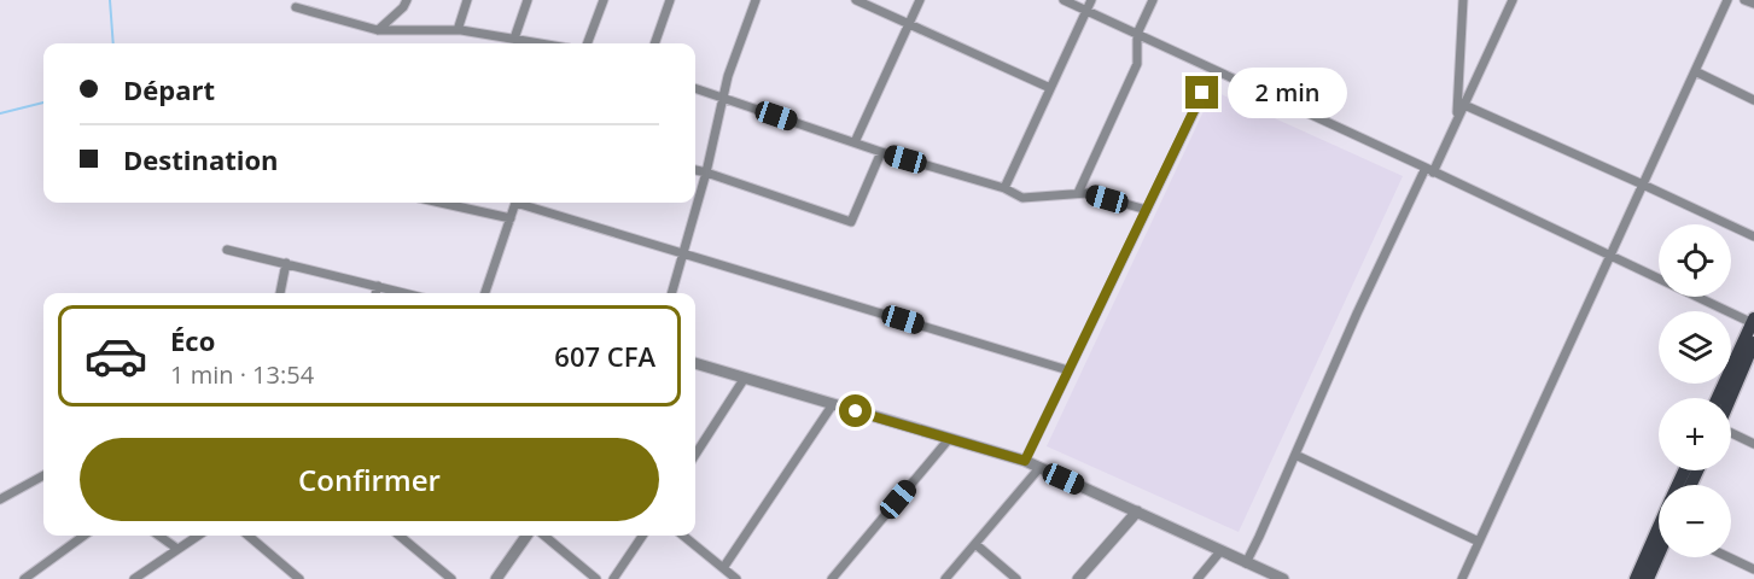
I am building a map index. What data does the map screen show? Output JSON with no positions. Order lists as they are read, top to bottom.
{
  "page": {
    "banner": ["Départ", "Destination"],
    "bubble": "2 min",
    "map_buttons": ["+", "−"],
    "list": [
      {
        "name": "Éco",
        "note": "1 min · 13:54",
        "value": "607 CFA"
      }
    ],
    "buttons": "Confirmer"
  }
}
